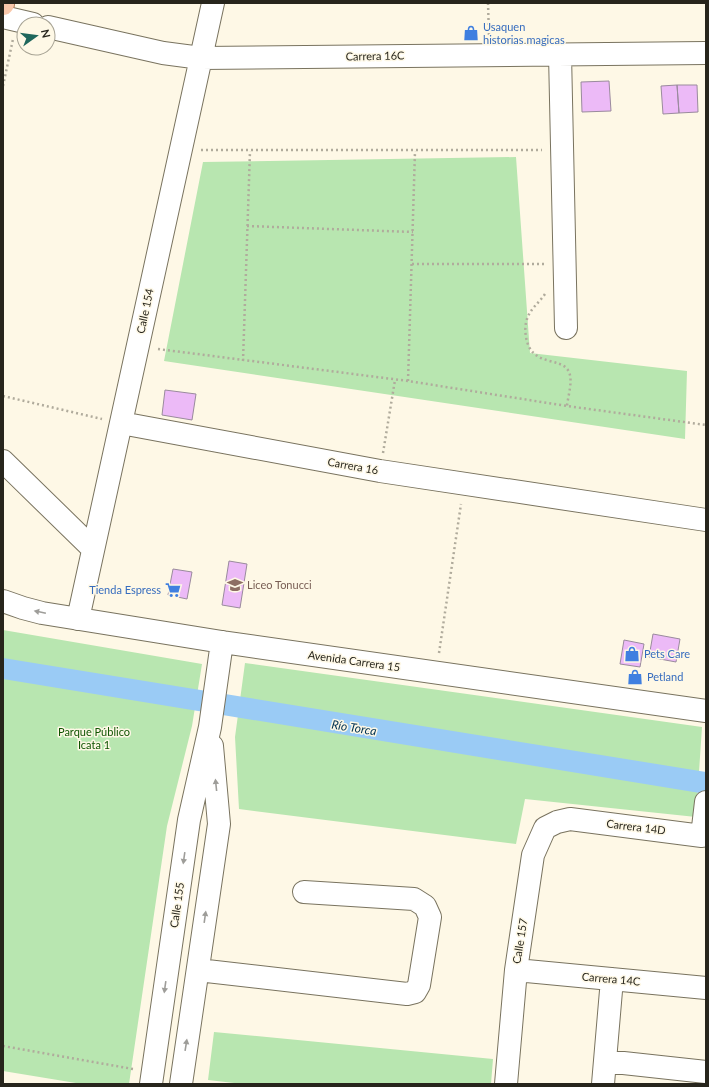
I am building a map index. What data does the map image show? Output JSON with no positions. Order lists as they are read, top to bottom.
{
  "streets": {
    "street": [
      "Carrera 16C",
      "Calle 154",
      "Carrera 16",
      "Avenida Carrera 15",
      "Carrera 14D",
      "Calle 155",
      "Calle 157",
      "Carrera 14C"
    ]
  },
  "crossings": [
    ["Carrera 16C", "Calle 154"],
    ["Calle 154", "Carrera 16"],
    ["Calle 154", "Avenida Carrera 15"],
    ["Avenida Carrera 15", "Calle 155"],
    ["Carrera 14D", "Calle 157"],
    ["Calle 157", "Carrera 14C"]
  ],
  "water": ["Río Torca"],
  "parks": ["Parque Público Icata 1"],
  "places": {
    "shop": ["Usaquen historias magicas", "Pets Care", "Petland"],
    "school or university": ["Liceo Tonucci"],
    "supermarket": ["Tienda Espress"]
  },
  "north": "right"
}
